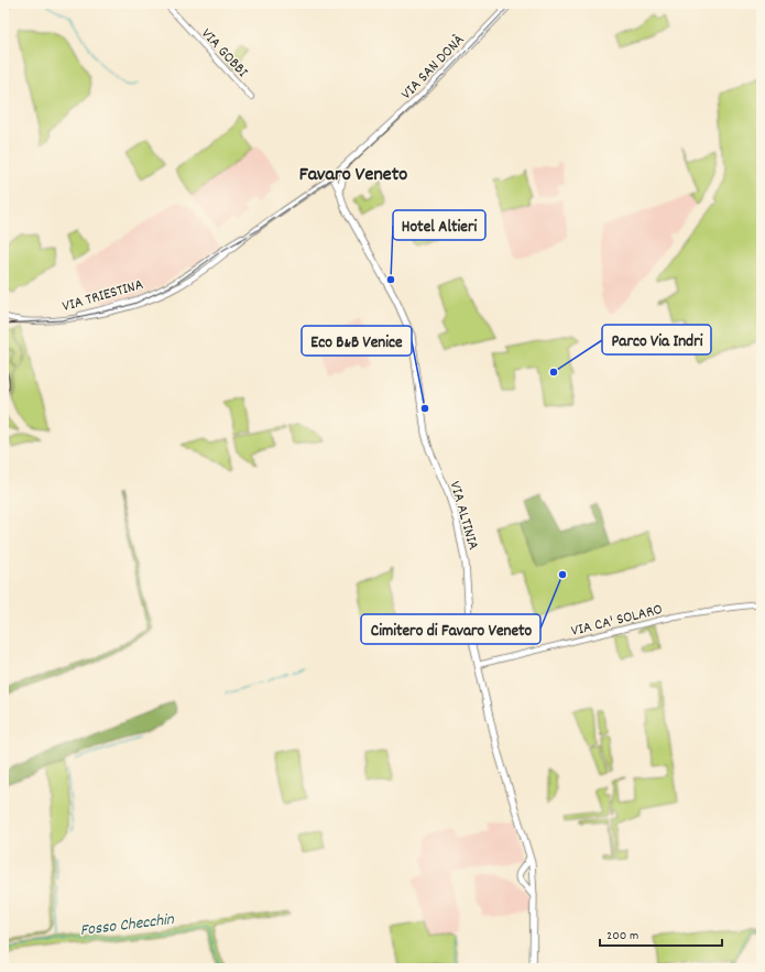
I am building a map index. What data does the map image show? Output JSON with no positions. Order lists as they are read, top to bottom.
{
  "streets": {
    "main road": ["VIA SAN DONÀ", "VIA ALTINIA"],
    "street": ["VIA GOBBI", "VIA TRIESTINA", "VIA CA' SOLARO"]
  },
  "crossings": [
    ["VIA SAN DONÀ", "VIA TRIESTINA"],
    ["VIA SAN DONÀ", "VIA ALTINIA"],
    ["VIA TRIESTINA", "VIA ALTINIA"],
    ["VIA ALTINIA", "VIA CA' SOLARO"]
  ],
  "districts": ["Favaro Veneto"],
  "water": ["Fosso Checchin"],
  "places": [
    "Hotel Altieri",
    "Parco Via Indri",
    "Eco B&B Venice",
    "Cimitero di Favaro Veneto"
  ],
  "scale_bar": "200 m"
}
